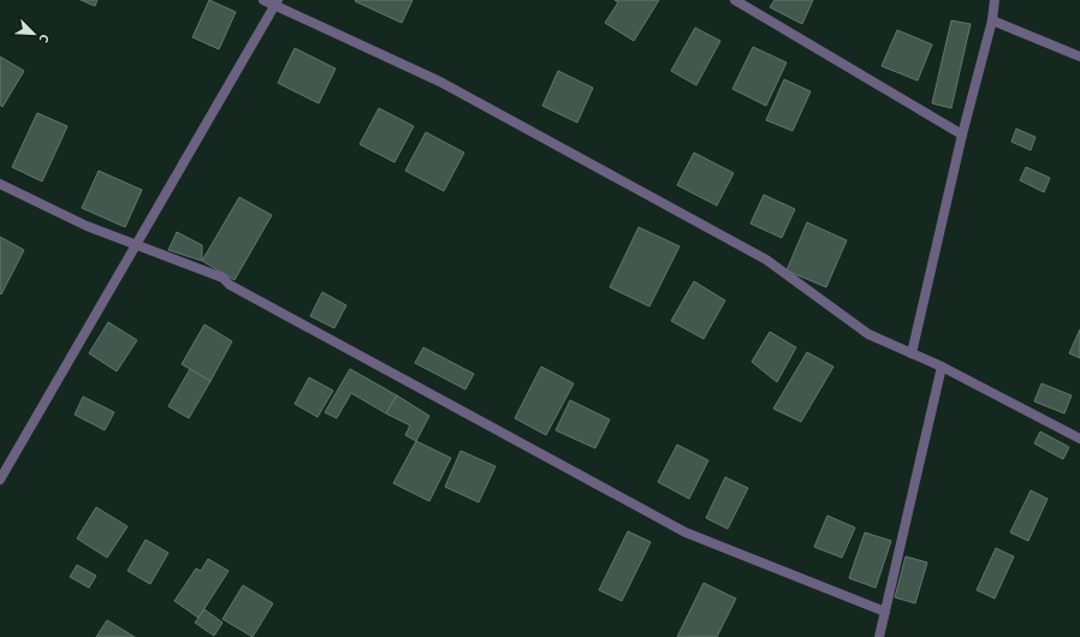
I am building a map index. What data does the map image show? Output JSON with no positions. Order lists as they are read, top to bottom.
{
  "north": "bottom right"
}
